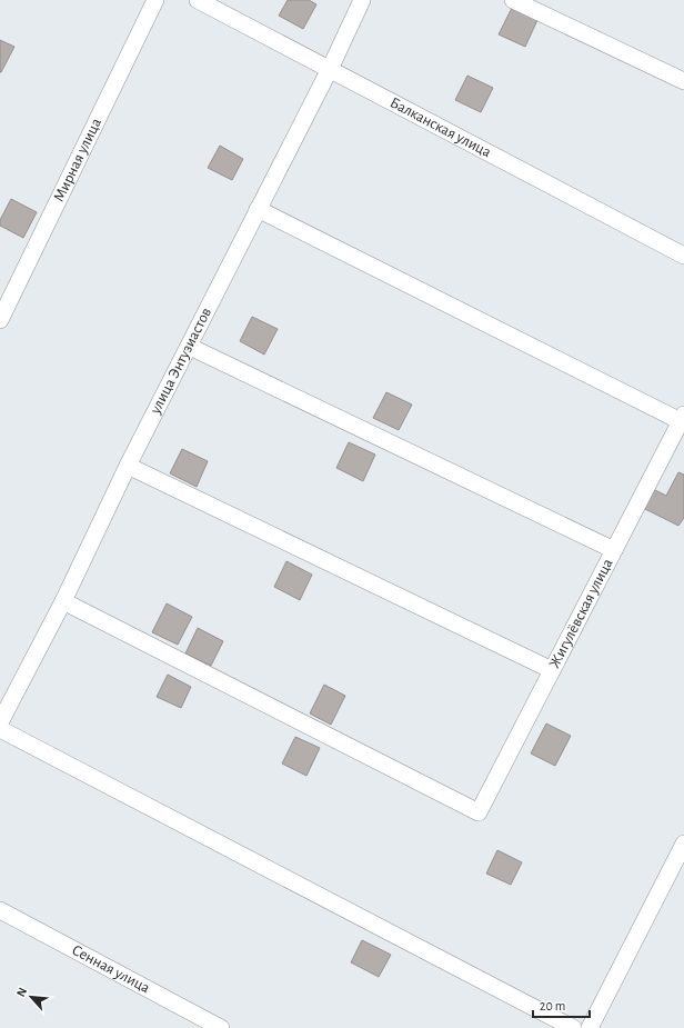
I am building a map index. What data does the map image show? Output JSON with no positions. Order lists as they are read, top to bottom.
{
  "streets": {
    "street": [
      "Балканская улица",
      "Мирная улица",
      "улица Энтузиастов",
      "Жигулёвская улица",
      "Сенная улица"
    ]
  },
  "crossings": [
    ["Балканская улица", "улица Энтузиастов"],
    ["улица Энтузиастов", "Жигулёвская улица"]
  ],
  "scale_bar": "20 m",
  "north": "top left"
}
